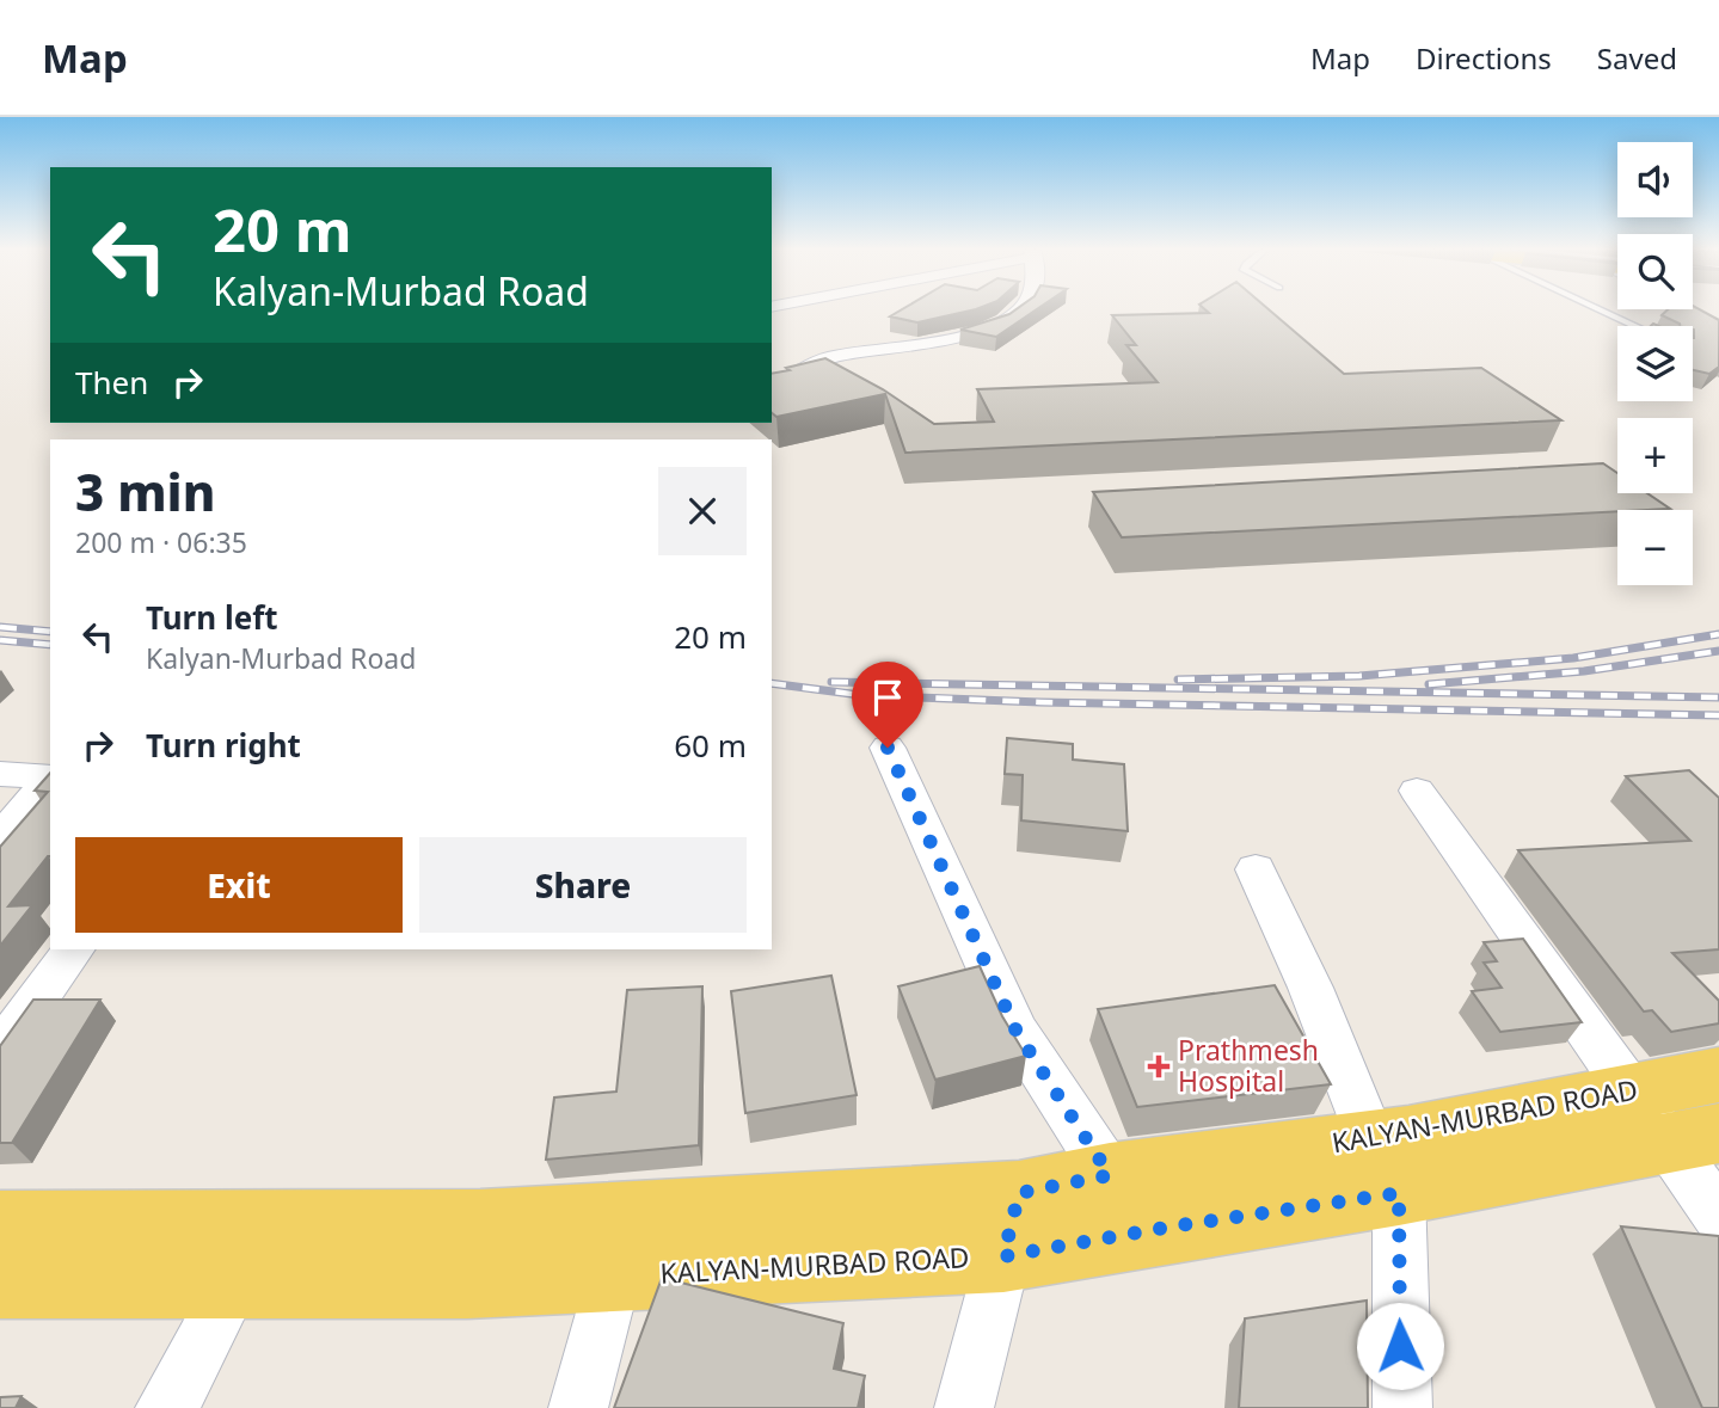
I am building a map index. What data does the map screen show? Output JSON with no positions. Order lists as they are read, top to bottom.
{
  "streets": {
    "main road": ["KALYAN-MURBAD ROAD"]
  },
  "places": {
    "health": ["Prathmesh Hospital"]
  },
  "page": {
    "header": "Map",
    "nav": ["Map", "Directions", "Saved"],
    "map_buttons": ["+", "−"],
    "turn": ["20 m", "Kalyan-Murbad Road"],
    "then": "Then",
    "heading": ["3 min", "200 m · 06:35"],
    "list": [
      {
        "name": "Turn left",
        "note": "Kalyan-Murbad Road",
        "value": "20 m"
      },
      {
        "name": "Turn right",
        "value": "60 m"
      }
    ],
    "buttons": ["Exit", "Share"]
  }
}
